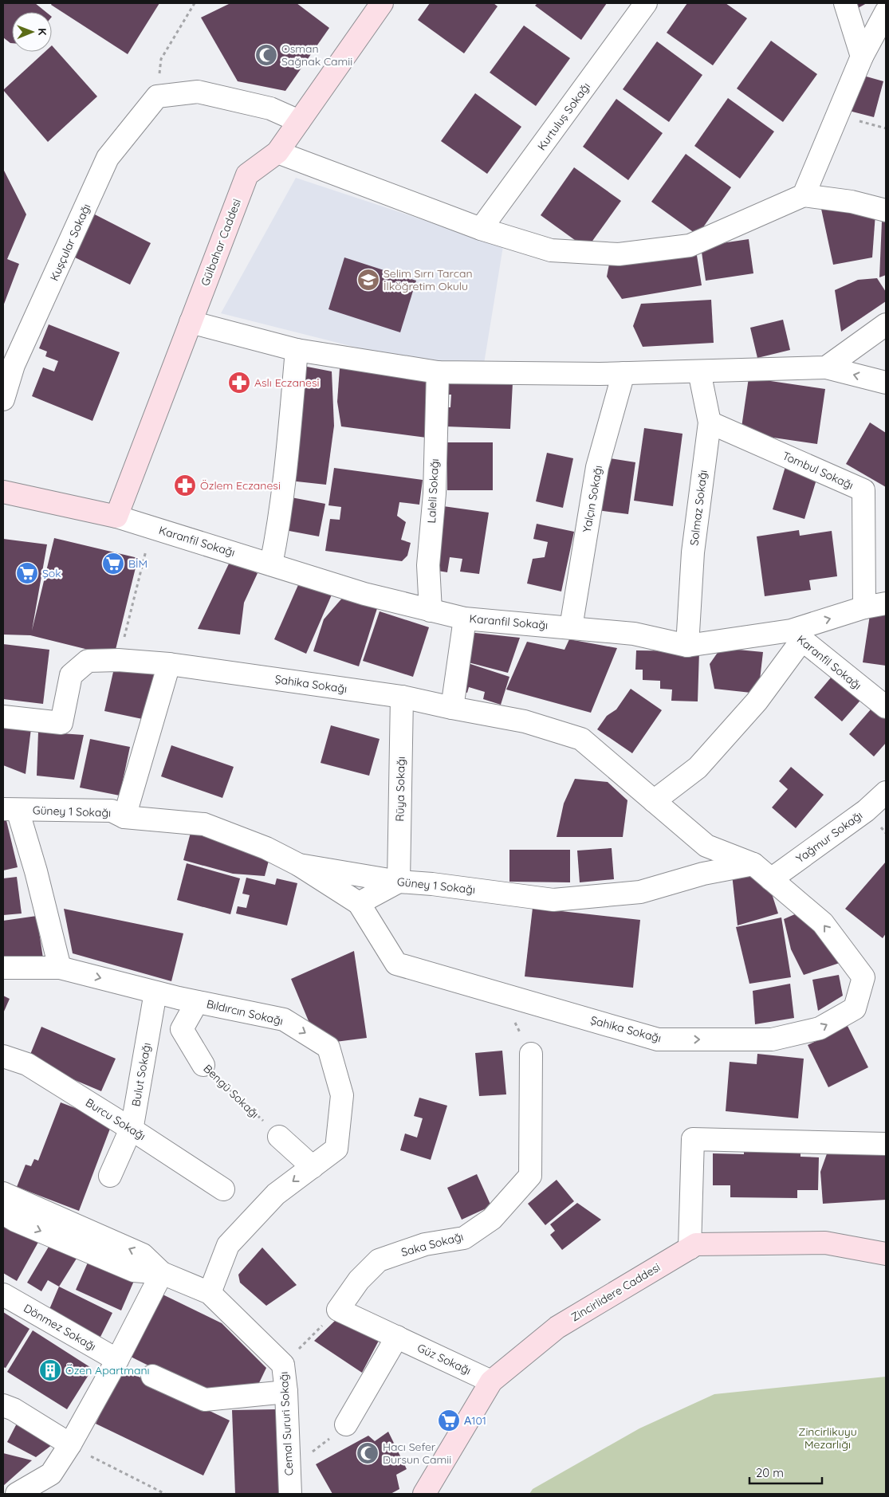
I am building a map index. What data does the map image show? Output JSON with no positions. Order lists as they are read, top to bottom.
{
  "streets": {
    "street": [
      "Kurtuluş Sokağı",
      "Kuşçular Sokağı",
      "Gülbahar Caddesi",
      "Tombul Sokağı",
      "Laleli Sokağı",
      "Yalçın Sokağı",
      "Solmaz Sokağı",
      "Karanfil Sokağı",
      "Şahika Sokağı",
      "Rüya Sokağı",
      "Güney 1 Sokağı",
      "Yağmur Sokağı",
      "Bıldırcın Sokağı",
      "Bulut Sokağı",
      "Bengü Sokağı",
      "Burcu Sokağı",
      "Saka Sokağı",
      "Zincirlidere Caddesi",
      "Dönmez Sokağı",
      "Güz Sokağı",
      "Cemal Sururi Sokağı"
    ]
  },
  "crossings": [
    ["Gülbahar Caddesi", "Karanfil Sokağı"],
    ["Tombul Sokağı", "Solmaz Sokağı"],
    ["Laleli Sokağı", "Karanfil Sokağı"],
    ["Yalçın Sokağı", "Karanfil Sokağı"],
    ["Solmaz Sokağı", "Karanfil Sokağı"],
    ["Şahika Sokağı", "Rüya Sokağı"],
    ["Şahika Sokağı", "Güney 1 Sokağı"],
    ["Şahika Sokağı", "Yağmur Sokağı"],
    ["Rüya Sokağı", "Güney 1 Sokağı"],
    ["Bıldırcın Sokağı", "Bulut Sokağı"],
    ["Bıldırcın Sokağı", "Bengü Sokağı"],
    ["Bıldırcın Sokağı", "Cemal Sururi Sokağı"],
    ["Bulut Sokağı", "Burcu Sokağı"],
    ["Saka Sokağı", "Güz Sokağı"],
    ["Zincirlidere Caddesi", "Güz Sokağı"]
  ],
  "parks": ["Zincirlikuyu Mezarlığı"],
  "places": {
    "mosque": ["Osman Sağnak Camii", "Hacı Sefer Dursun Camii"],
    "school or university": ["Selim Sırrı Tarcan İlköğretim Okulu"],
    "pharmacy": ["Aslı Eczanesi", "Özlem Eczanesi"],
    "supermarket": ["BİM", "Şok", "А101"],
    "building": ["Özen Apartmanı"]
  },
  "scale_bar": "20 m",
  "north": "right"
}
